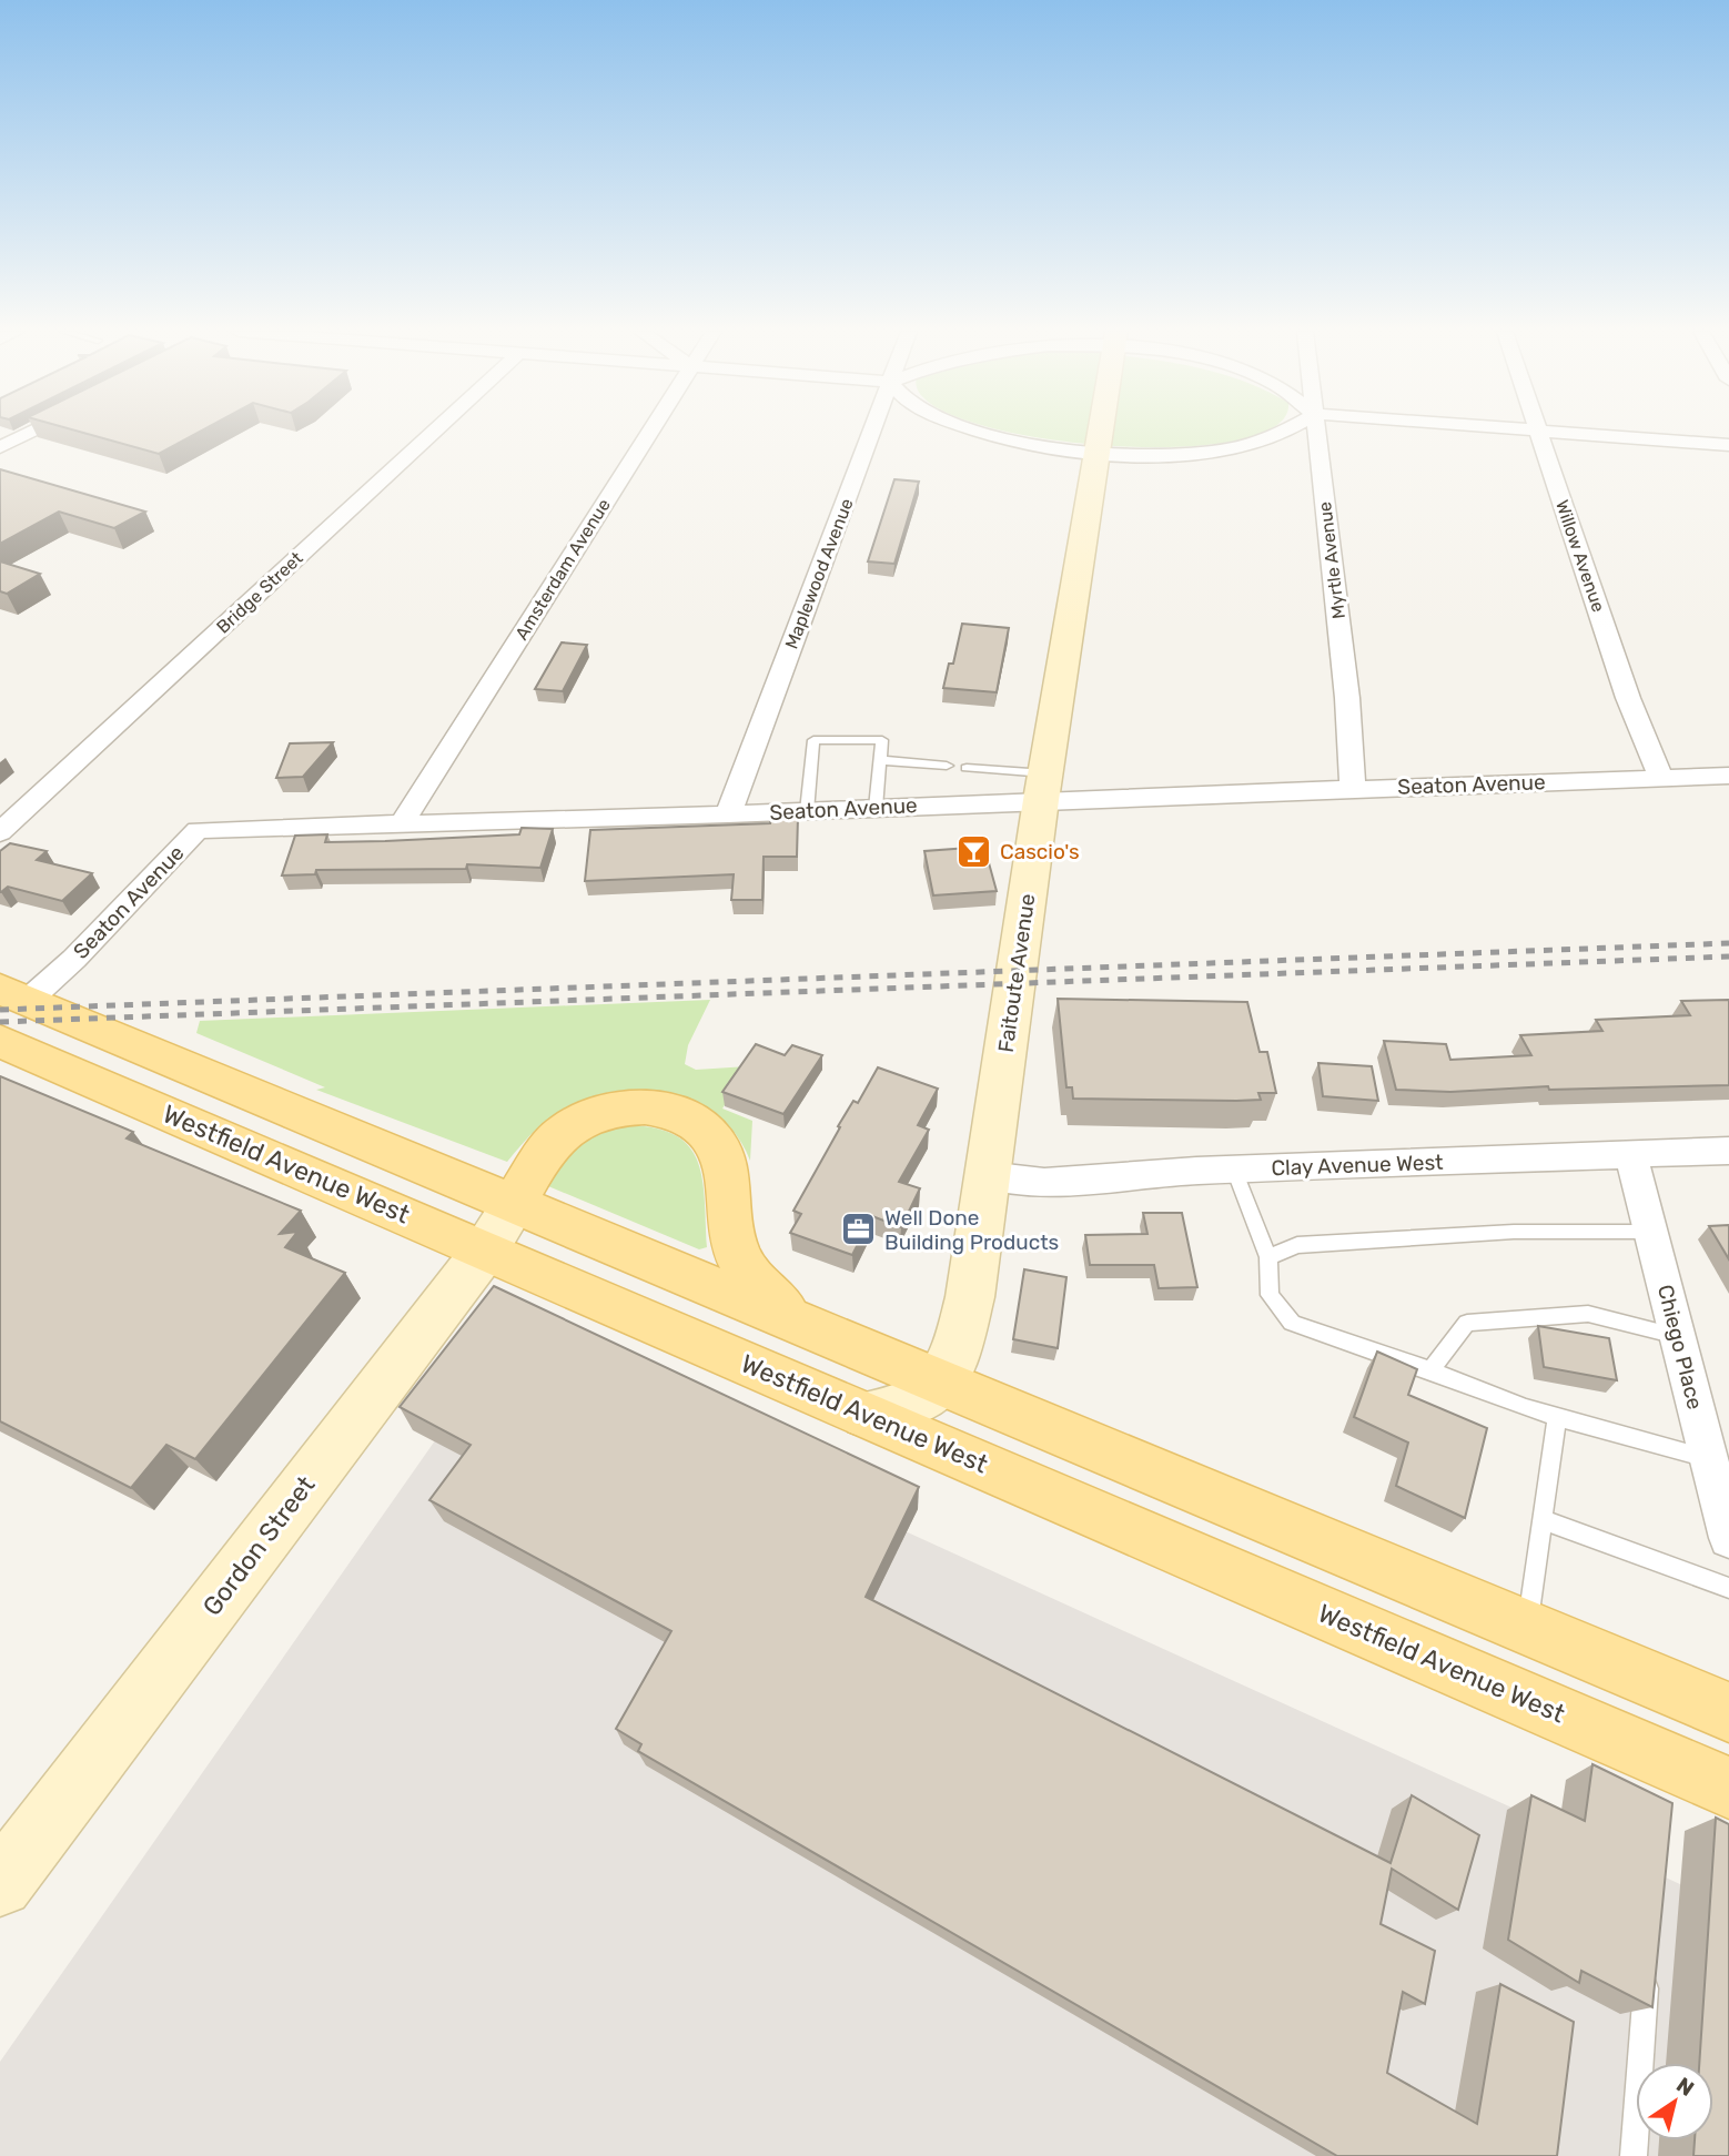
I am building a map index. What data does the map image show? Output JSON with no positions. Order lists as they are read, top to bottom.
{
  "streets": {
    "main road": ["Westfield Avenue West"],
    "street": [
      "Willow Avenue",
      "Myrtle Avenue",
      "Amsterdam Avenue",
      "Maplewood Avenue",
      "Bridge Street",
      "Seaton Avenue",
      "Faitoute Avenue",
      "Clay Avenue West",
      "Chiego Place",
      "Gordon Street"
    ]
  },
  "crossings": [
    ["Willow Avenue", "Seaton Avenue"],
    ["Myrtle Avenue", "Seaton Avenue"],
    ["Amsterdam Avenue", "Seaton Avenue"],
    ["Maplewood Avenue", "Seaton Avenue"],
    ["Seaton Avenue", "Faitoute Avenue"],
    ["Faitoute Avenue", "Clay Avenue West"],
    ["Westfield Avenue West", "Gordon Street"],
    ["Clay Avenue West", "Chiego Place"]
  ],
  "places": {
    "bar": ["Cascio's"],
    "office": ["Well Done Building Products"]
  },
  "north": "top right"
}
